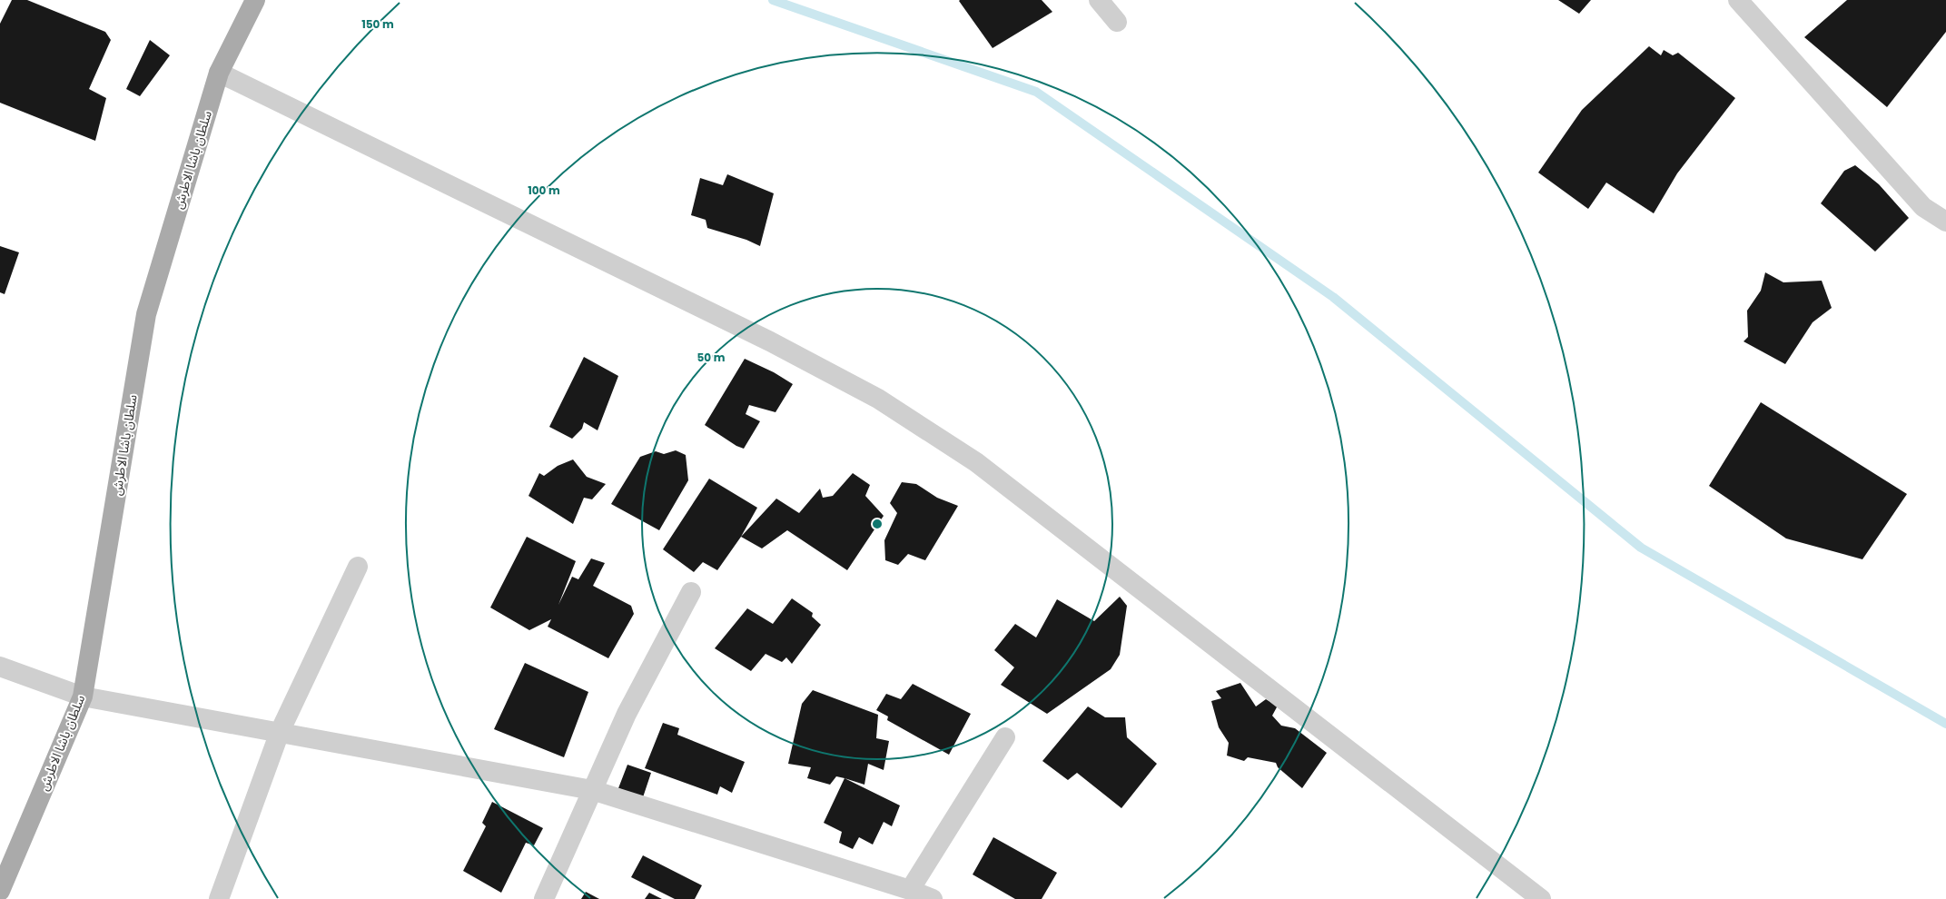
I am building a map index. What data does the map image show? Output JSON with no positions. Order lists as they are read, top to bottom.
{
  "streets": {
    "main road": ["سلطان باشا الاطرش"]
  },
  "rings": ["150 m", "100 m", "50 m"]
}
